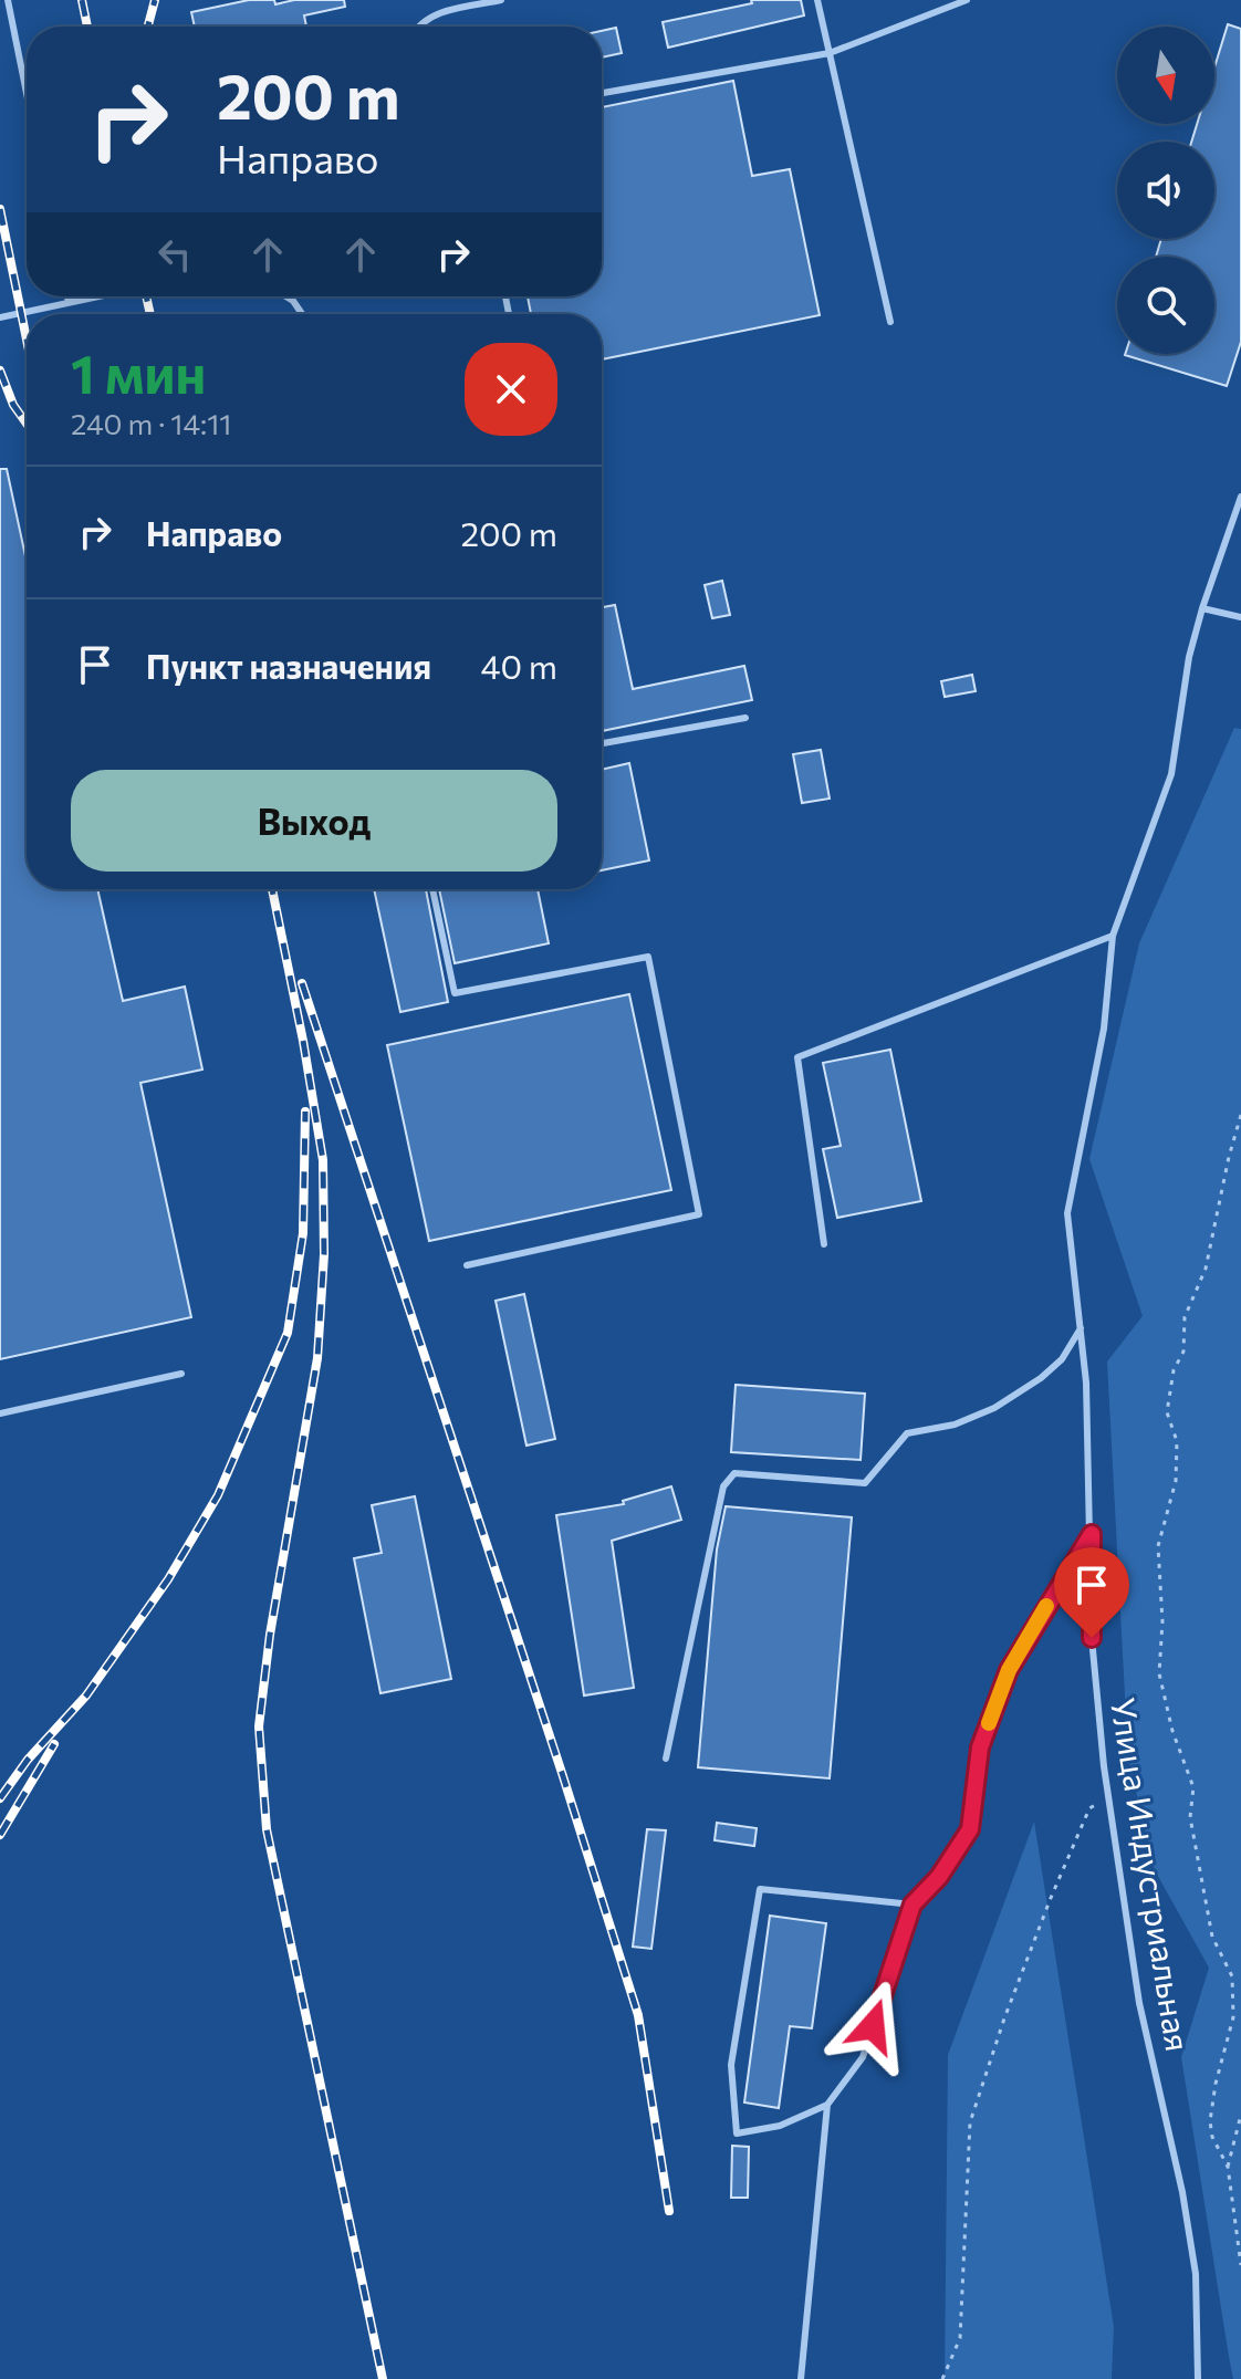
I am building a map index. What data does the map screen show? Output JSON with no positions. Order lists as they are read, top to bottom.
{
  "streets": {
    "lane": ["Улица Индустриальная"]
  },
  "north": "bottom",
  "page": {
    "turn": ["200 m", "Направо"],
    "heading": ["1 мин", "240 m · 14:11"],
    "list": [
      {
        "name": "Направо",
        "value": "200 m"
      },
      {
        "name": "Пункт назначения",
        "value": "40 m"
      }
    ],
    "buttons": "Выход"
  }
}
